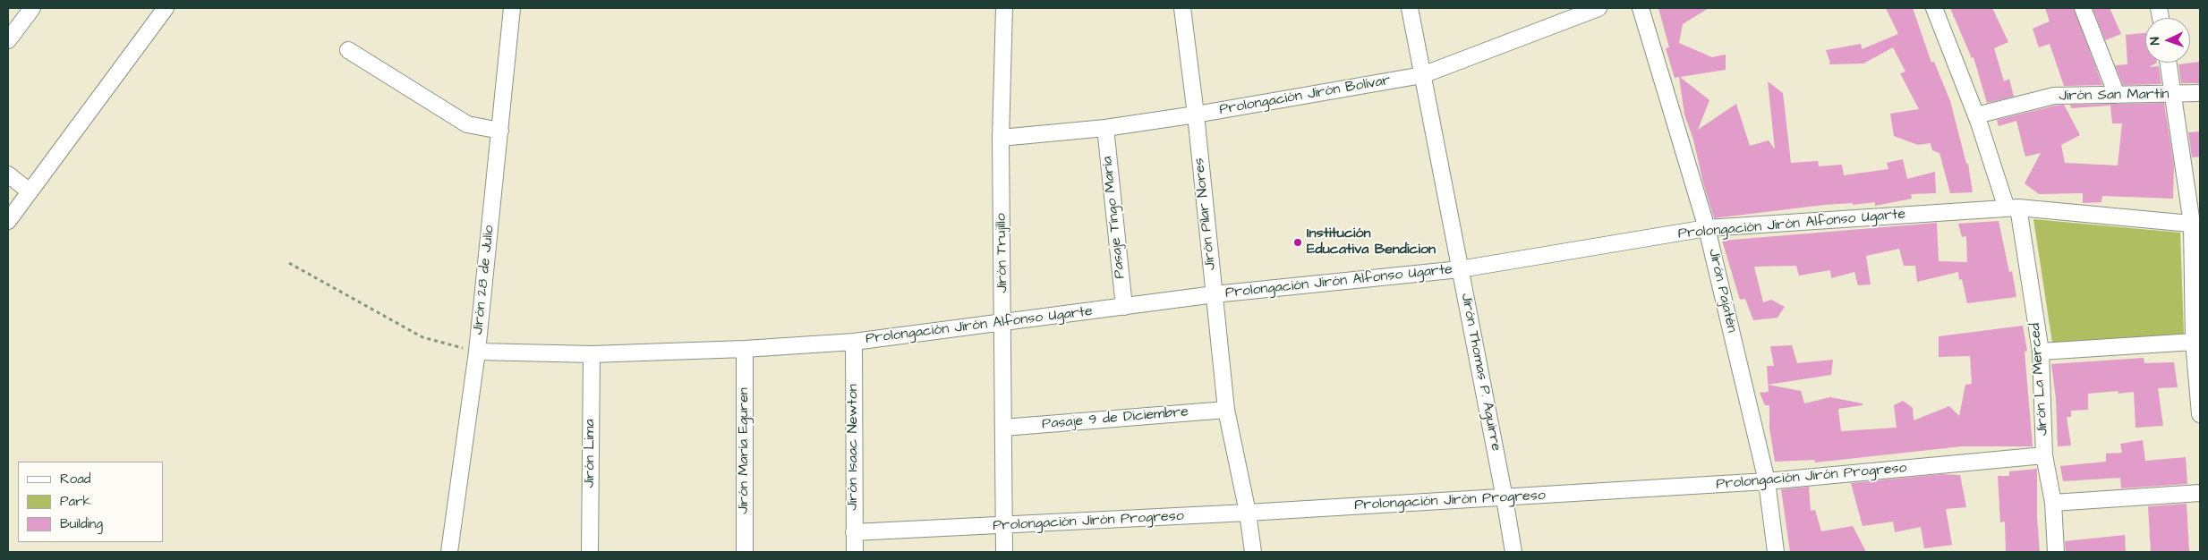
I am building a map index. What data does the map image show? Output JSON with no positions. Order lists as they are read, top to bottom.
{
  "streets": {
    "street": [
      "Prolongación Jirón Bolívar",
      "Jirón San Martín",
      "Jirón Pilar Nores",
      "Pasaje Tingo María",
      "Prolongación Jirón Alfonso Ugarte",
      "Jirón Trujillo",
      "Jirón 28 de Julio",
      "Jirón Pajatén",
      "Jirón Thomas P. Aguirre",
      "Jirón La Merced",
      "Pasaje 9 de Diciembre",
      "Jirón Isaac Newton",
      "Jirón María Eguren",
      "Jirón Lima",
      "Prolongación Jirón Progreso"
    ]
  },
  "crossings": [
    ["Prolongación Jirón Bolívar", "Jirón Pilar Nores"],
    ["Prolongación Jirón Bolívar", "Pasaje Tingo María"],
    ["Prolongación Jirón Bolívar", "Jirón Trujillo"],
    ["Prolongación Jirón Bolívar", "Jirón Thomas P. Aguirre"],
    ["Jirón San Martín", "Jirón La Merced"],
    ["Jirón Pilar Nores", "Prolongación Jirón Alfonso Ugarte"],
    ["Jirón Pilar Nores", "Pasaje 9 de Diciembre"],
    ["Jirón Pilar Nores", "Prolongación Jirón Progreso"],
    ["Pasaje Tingo María", "Prolongación Jirón Alfonso Ugarte"],
    ["Prolongación Jirón Alfonso Ugarte", "Jirón Trujillo"],
    ["Prolongación Jirón Alfonso Ugarte", "Jirón 28 de Julio"],
    ["Prolongación Jirón Alfonso Ugarte", "Jirón Pajatén"],
    ["Prolongación Jirón Alfonso Ugarte", "Jirón Thomas P. Aguirre"],
    ["Prolongación Jirón Alfonso Ugarte", "Jirón La Merced"],
    ["Prolongación Jirón Alfonso Ugarte", "Jirón Isaac Newton"],
    ["Prolongación Jirón Alfonso Ugarte", "Jirón María Eguren"],
    ["Prolongación Jirón Alfonso Ugarte", "Jirón Lima"],
    ["Jirón Trujillo", "Pasaje 9 de Diciembre"],
    ["Jirón Trujillo", "Prolongación Jirón Progreso"],
    ["Jirón Pajatén", "Prolongación Jirón Progreso"],
    ["Jirón Thomas P. Aguirre", "Prolongación Jirón Progreso"],
    ["Jirón La Merced", "Prolongación Jirón Progreso"],
    ["Jirón Isaac Newton", "Prolongación Jirón Progreso"]
  ],
  "places": ["Institución Educativa Bendicion"],
  "legend": ["Road", "Park", "Building"],
  "north": "left"
}
